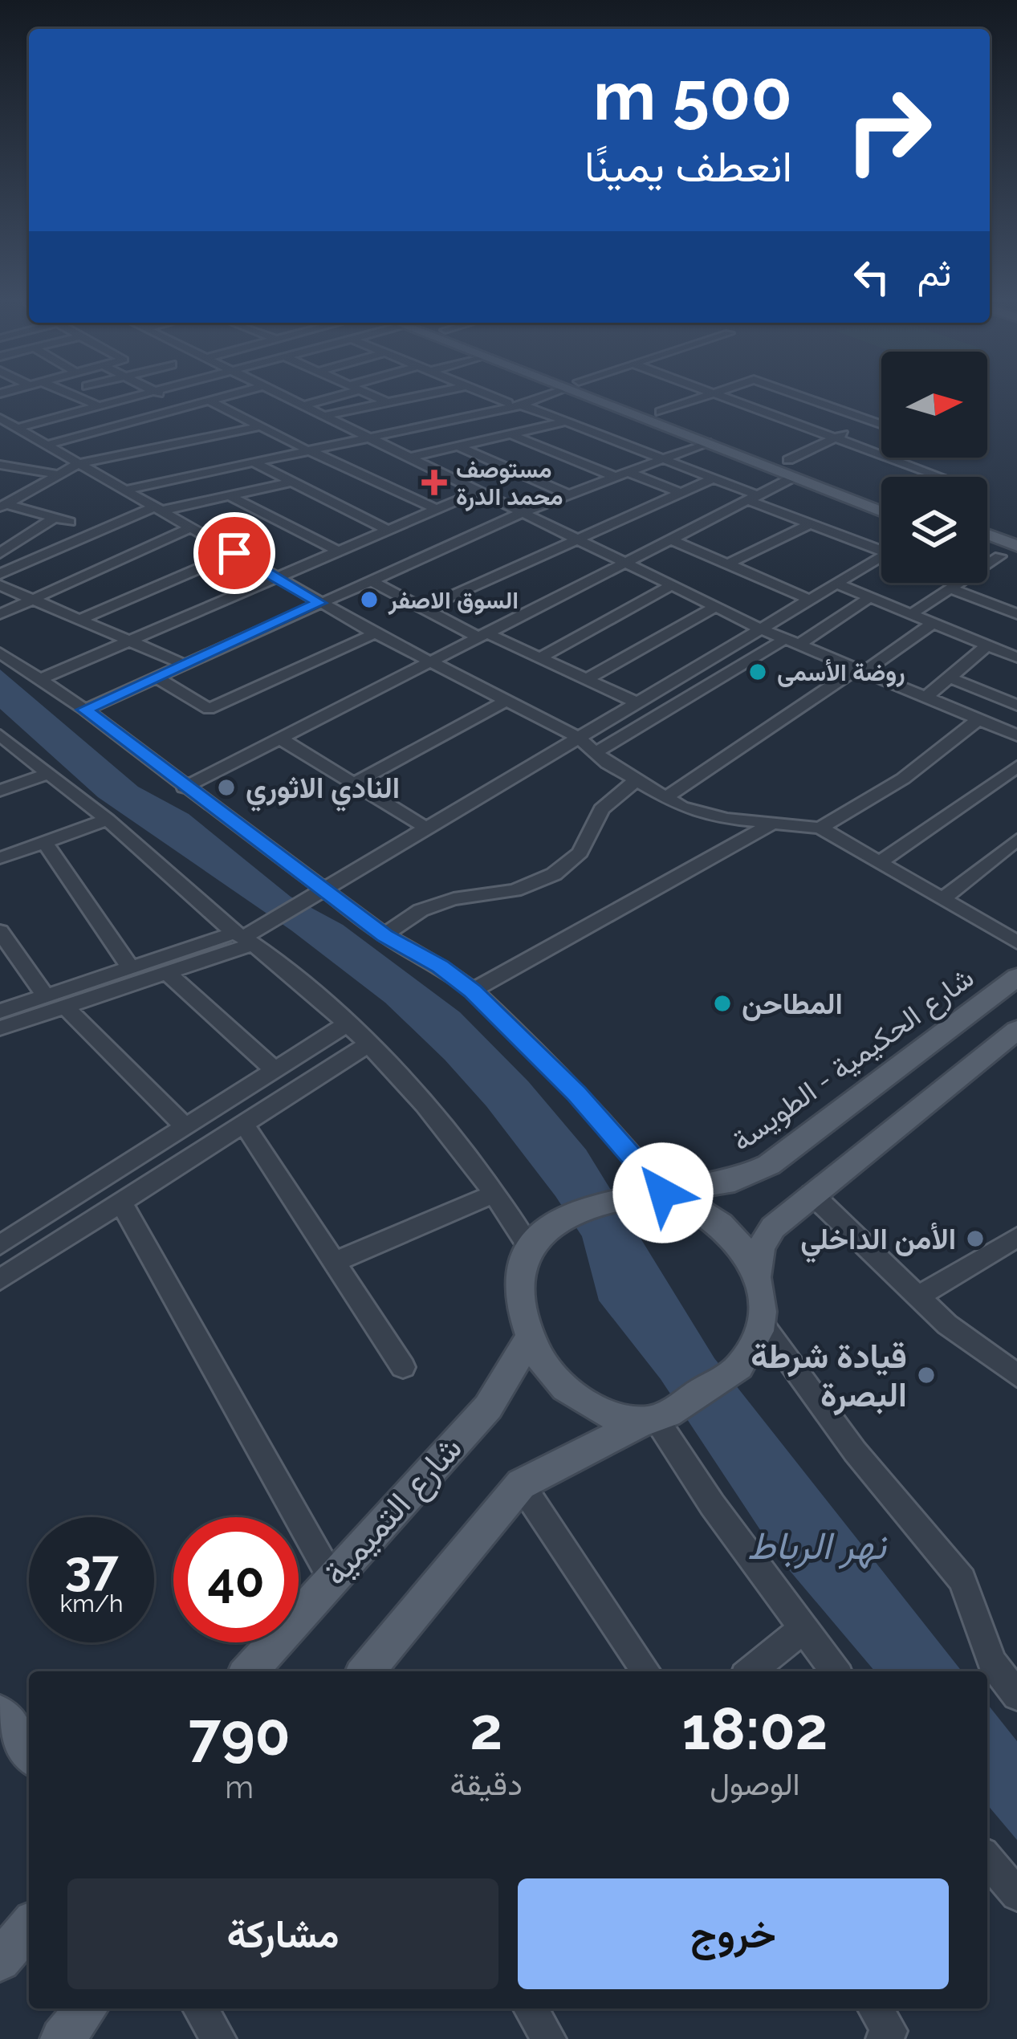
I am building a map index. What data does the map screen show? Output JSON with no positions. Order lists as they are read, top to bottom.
{
  "streets": {
    "main road": ["شارع الحكيمية - الطويسة", "شارع التميمية"]
  },
  "crossings": [
    ["شارع الحكيمية - الطويسة", "شارع التميمية"]
  ],
  "water": ["نهر الرباط"],
  "places": {
    "health": ["مستوصف محمد الدرة"],
    "other": [
      "السوق الاصفر",
      "روضة الأسمى",
      "النادي الاثوري",
      "المطاحن",
      "الأمن الداخلي",
      "قيادة شرطة البصرة"
    ]
  },
  "north": "right",
  "page": {
    "turn": ["500 m", "انعطف يمينًا"],
    "then": "ثم",
    "speed": "37 km/h",
    "limit": "40",
    "eta": [
      "18:02",
      "الوصول",
      "2",
      "دقيقة",
      "790",
      "m"
    ],
    "buttons": ["خروج", "مشاركة"]
  }
}
